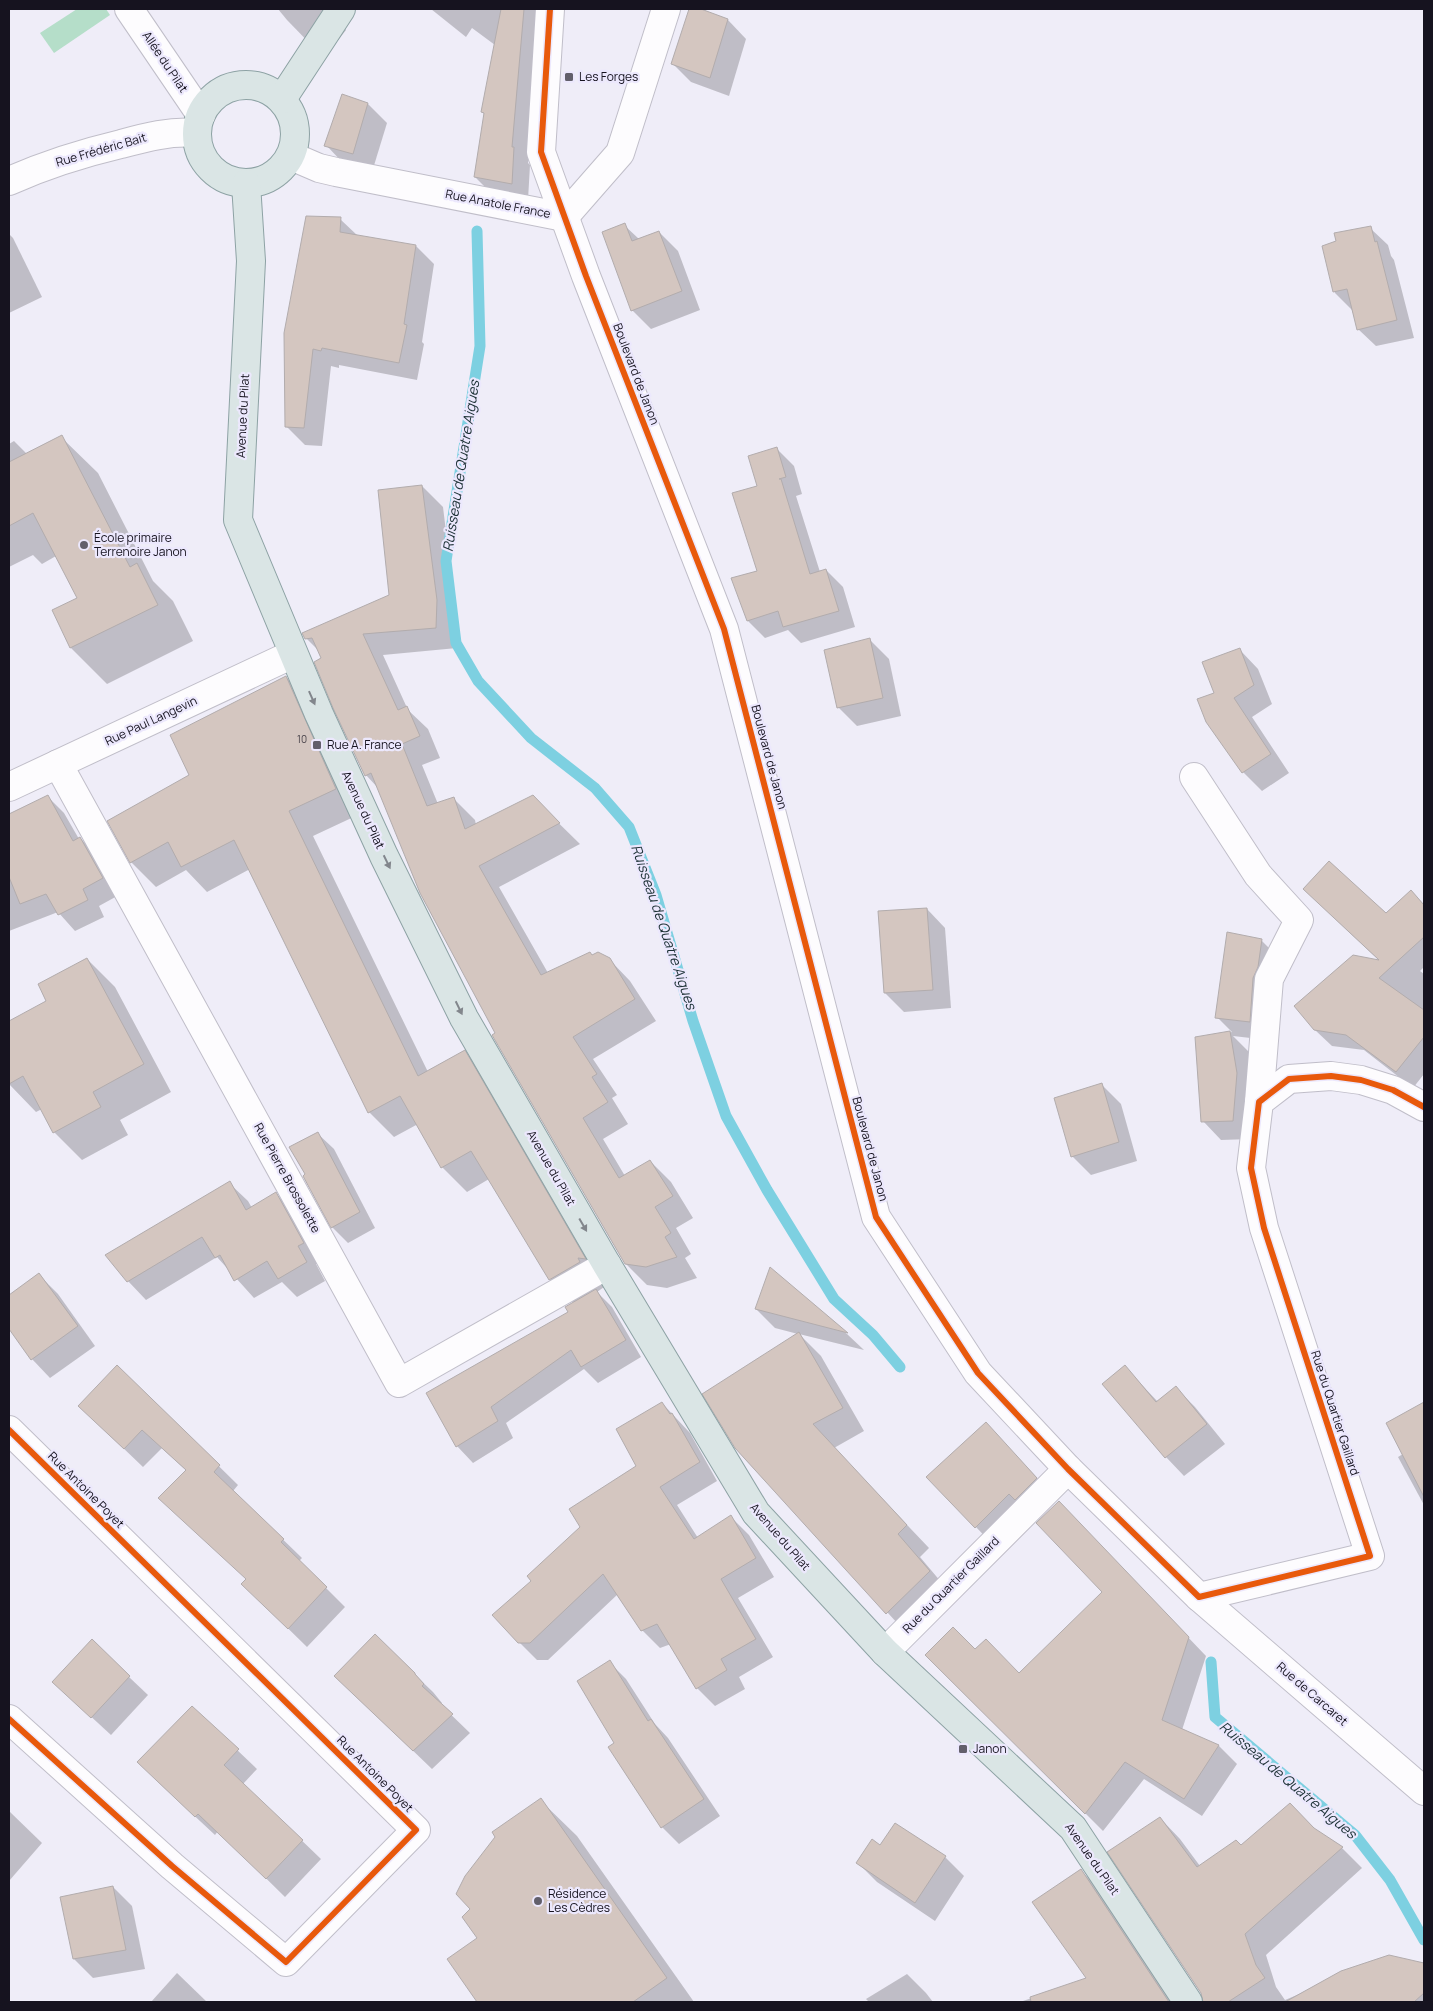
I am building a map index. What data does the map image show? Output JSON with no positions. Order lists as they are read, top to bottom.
{
  "streets": {
    "main road": ["Avenue du Pilat"],
    "street": [
      "Allée du Pilat",
      "Rue Frédéric Bait",
      "Rue Anatole France",
      "Boulevard de Janon",
      "Rue Paul Langevin",
      "Rue Pierre Brossolette",
      "Rue du Quartier Gaillard",
      "Rue Antoine Poyet",
      "Rue de Carcaret"
    ]
  },
  "crossings": [
    ["Allée du Pilat", "Rue Frédéric Bait"],
    ["Allée du Pilat", "Rue Anatole France"],
    ["Allée du Pilat", "Avenue du Pilat"],
    ["Rue Frédéric Bait", "Rue Anatole France"],
    ["Rue Frédéric Bait", "Avenue du Pilat"],
    ["Rue Anatole France", "Boulevard de Janon"],
    ["Rue Anatole France", "Avenue du Pilat"],
    ["Boulevard de Janon", "Rue du Quartier Gaillard"],
    ["Avenue du Pilat", "Rue Paul Langevin"],
    ["Avenue du Pilat", "Rue Pierre Brossolette"],
    ["Avenue du Pilat", "Rue du Quartier Gaillard"],
    ["Rue Paul Langevin", "Rue Pierre Brossolette"],
    ["Rue du Quartier Gaillard", "Rue de Carcaret"]
  ],
  "water": ["Ruisseau de Quatre Aigues"],
  "places": {
    "transit": ["Les Forges", "Rue A. France", "Janon"],
    "other": ["École primaire Terrenoire Janon", "Résidence Les Cèdres"]
  },
  "house_numbers": ["10"]
}
